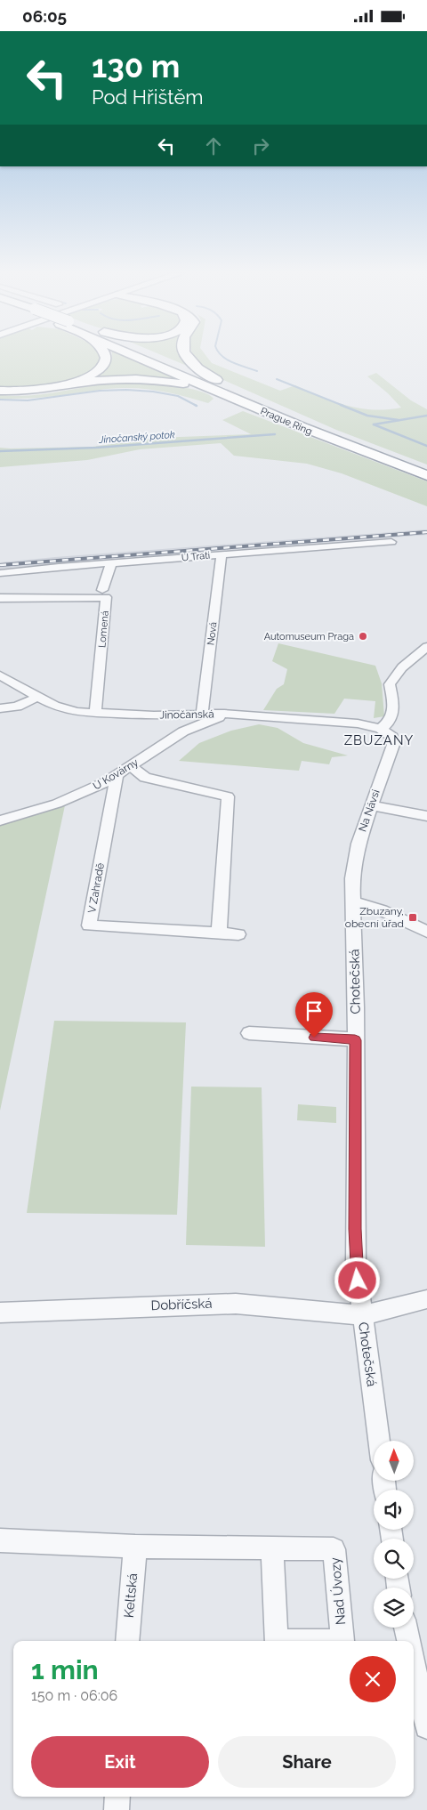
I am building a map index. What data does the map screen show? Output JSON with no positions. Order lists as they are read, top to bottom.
{
  "streets": {
    "highway": ["Prague Ring"],
    "street": [
      "U Trati",
      "Lomená",
      "Nová",
      "Jinočanská",
      "U Kovárny",
      "Na Návsi",
      "V Zahradě",
      "Chotečská",
      "Dobříčská",
      "Nad Úvozy",
      "Keltská"
    ]
  },
  "crossings": [
    ["U Trati", "Nová"],
    ["Lomená", "Jinočanská"],
    ["Nová", "Jinočanská"],
    ["Jinočanská", "U Kovárny"],
    ["Jinočanská", "Na Návsi"],
    ["U Kovárny", "V Zahradě"],
    ["Na Návsi", "Chotečská"],
    ["Chotečská", "Dobříčská"],
    ["Nad Úvozy", "Keltská"]
  ],
  "districts": ["ZBUZANY"],
  "water": ["Jinočanský potok"],
  "places": {
    "other": ["Automuseum Praga"],
    "transit": ["Zbuzany, obecní úřad"]
  },
  "north": "top",
  "page": {
    "status": "06:05",
    "turn": ["130 m", "Pod Hřištěm"],
    "heading": ["1 min", "150 m · 06:06"],
    "buttons": ["Exit", "Share"]
  }
}
